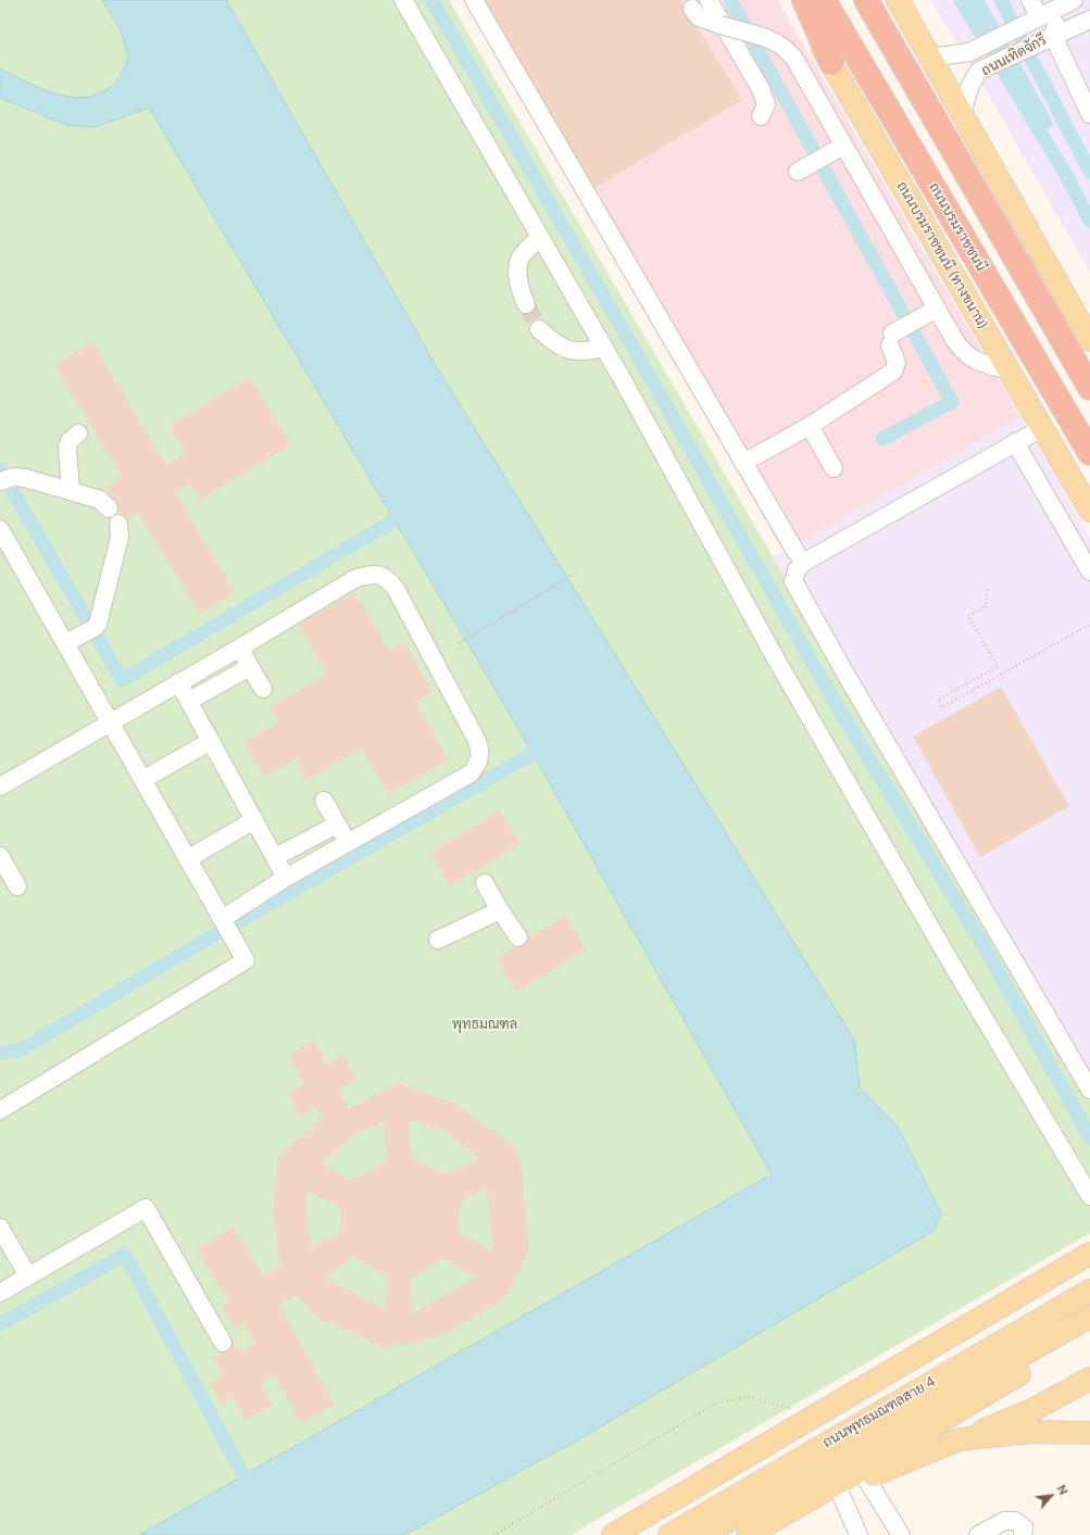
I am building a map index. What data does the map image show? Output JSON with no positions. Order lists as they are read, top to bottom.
{
  "streets": {
    "highway": ["ถนนบรมราชชนนี"],
    "main road": ["ถนนบรมราชชนนี (ทางขนาน)", "ถนนพุทธมณฑลสาย 4"],
    "street": ["ถนนเทิดจักรี"]
  },
  "parks": ["พุทธมณฑล"],
  "north": "top right"
}
